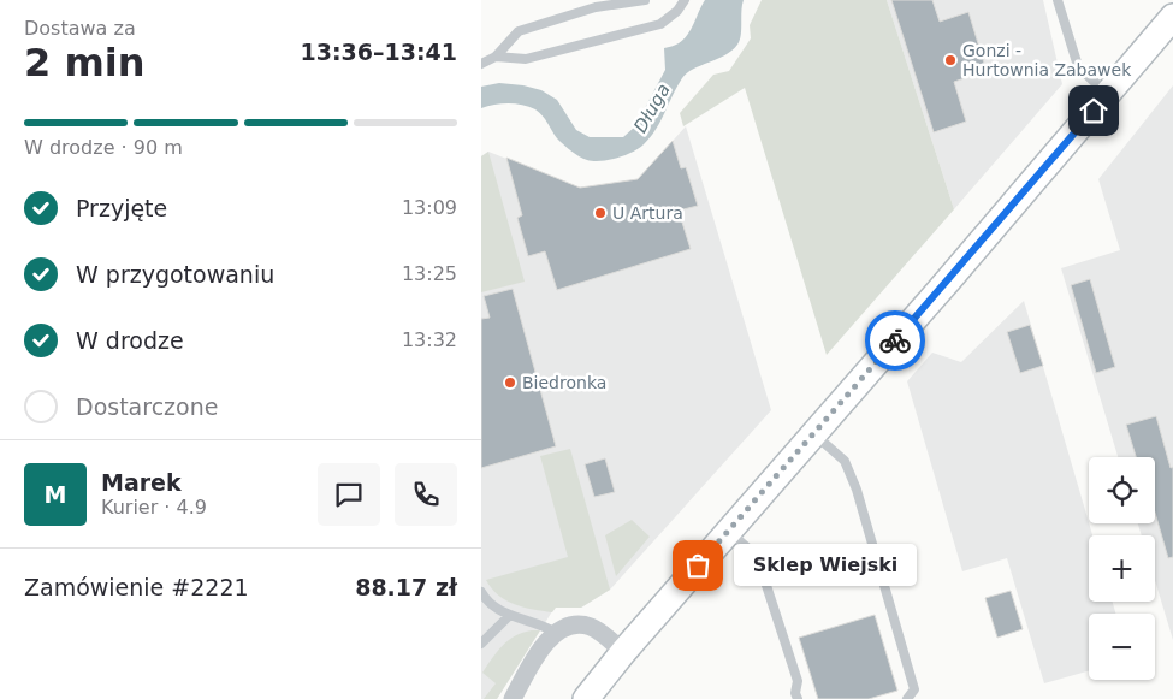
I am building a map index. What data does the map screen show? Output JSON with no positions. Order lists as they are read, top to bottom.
{
  "water": ["Długa"],
  "places": [
    "Gonzi - Hurtownia Zabawek",
    "U Artura",
    "Biedronka",
    "Sklep Wiejski"
  ],
  "page": {
    "heading": ["2 min", "Dostawa za", "13:36–13:41"],
    "panel": [
      "Marek",
      "Kurier · 4.9",
      "Zamówienie #2221",
      "88.17 zł"
    ],
    "bar": "W drodze · 90 m",
    "list": [
      ["Przyjęte", "13:09"],
      ["W przygotowaniu", "13:25"],
      ["W drodze", "13:32"],
      "Dostarczone"
    ],
    "map_buttons": ["+", "−"],
    "round": "M",
    "bubble": "Sklep Wiejski"
  }
}
